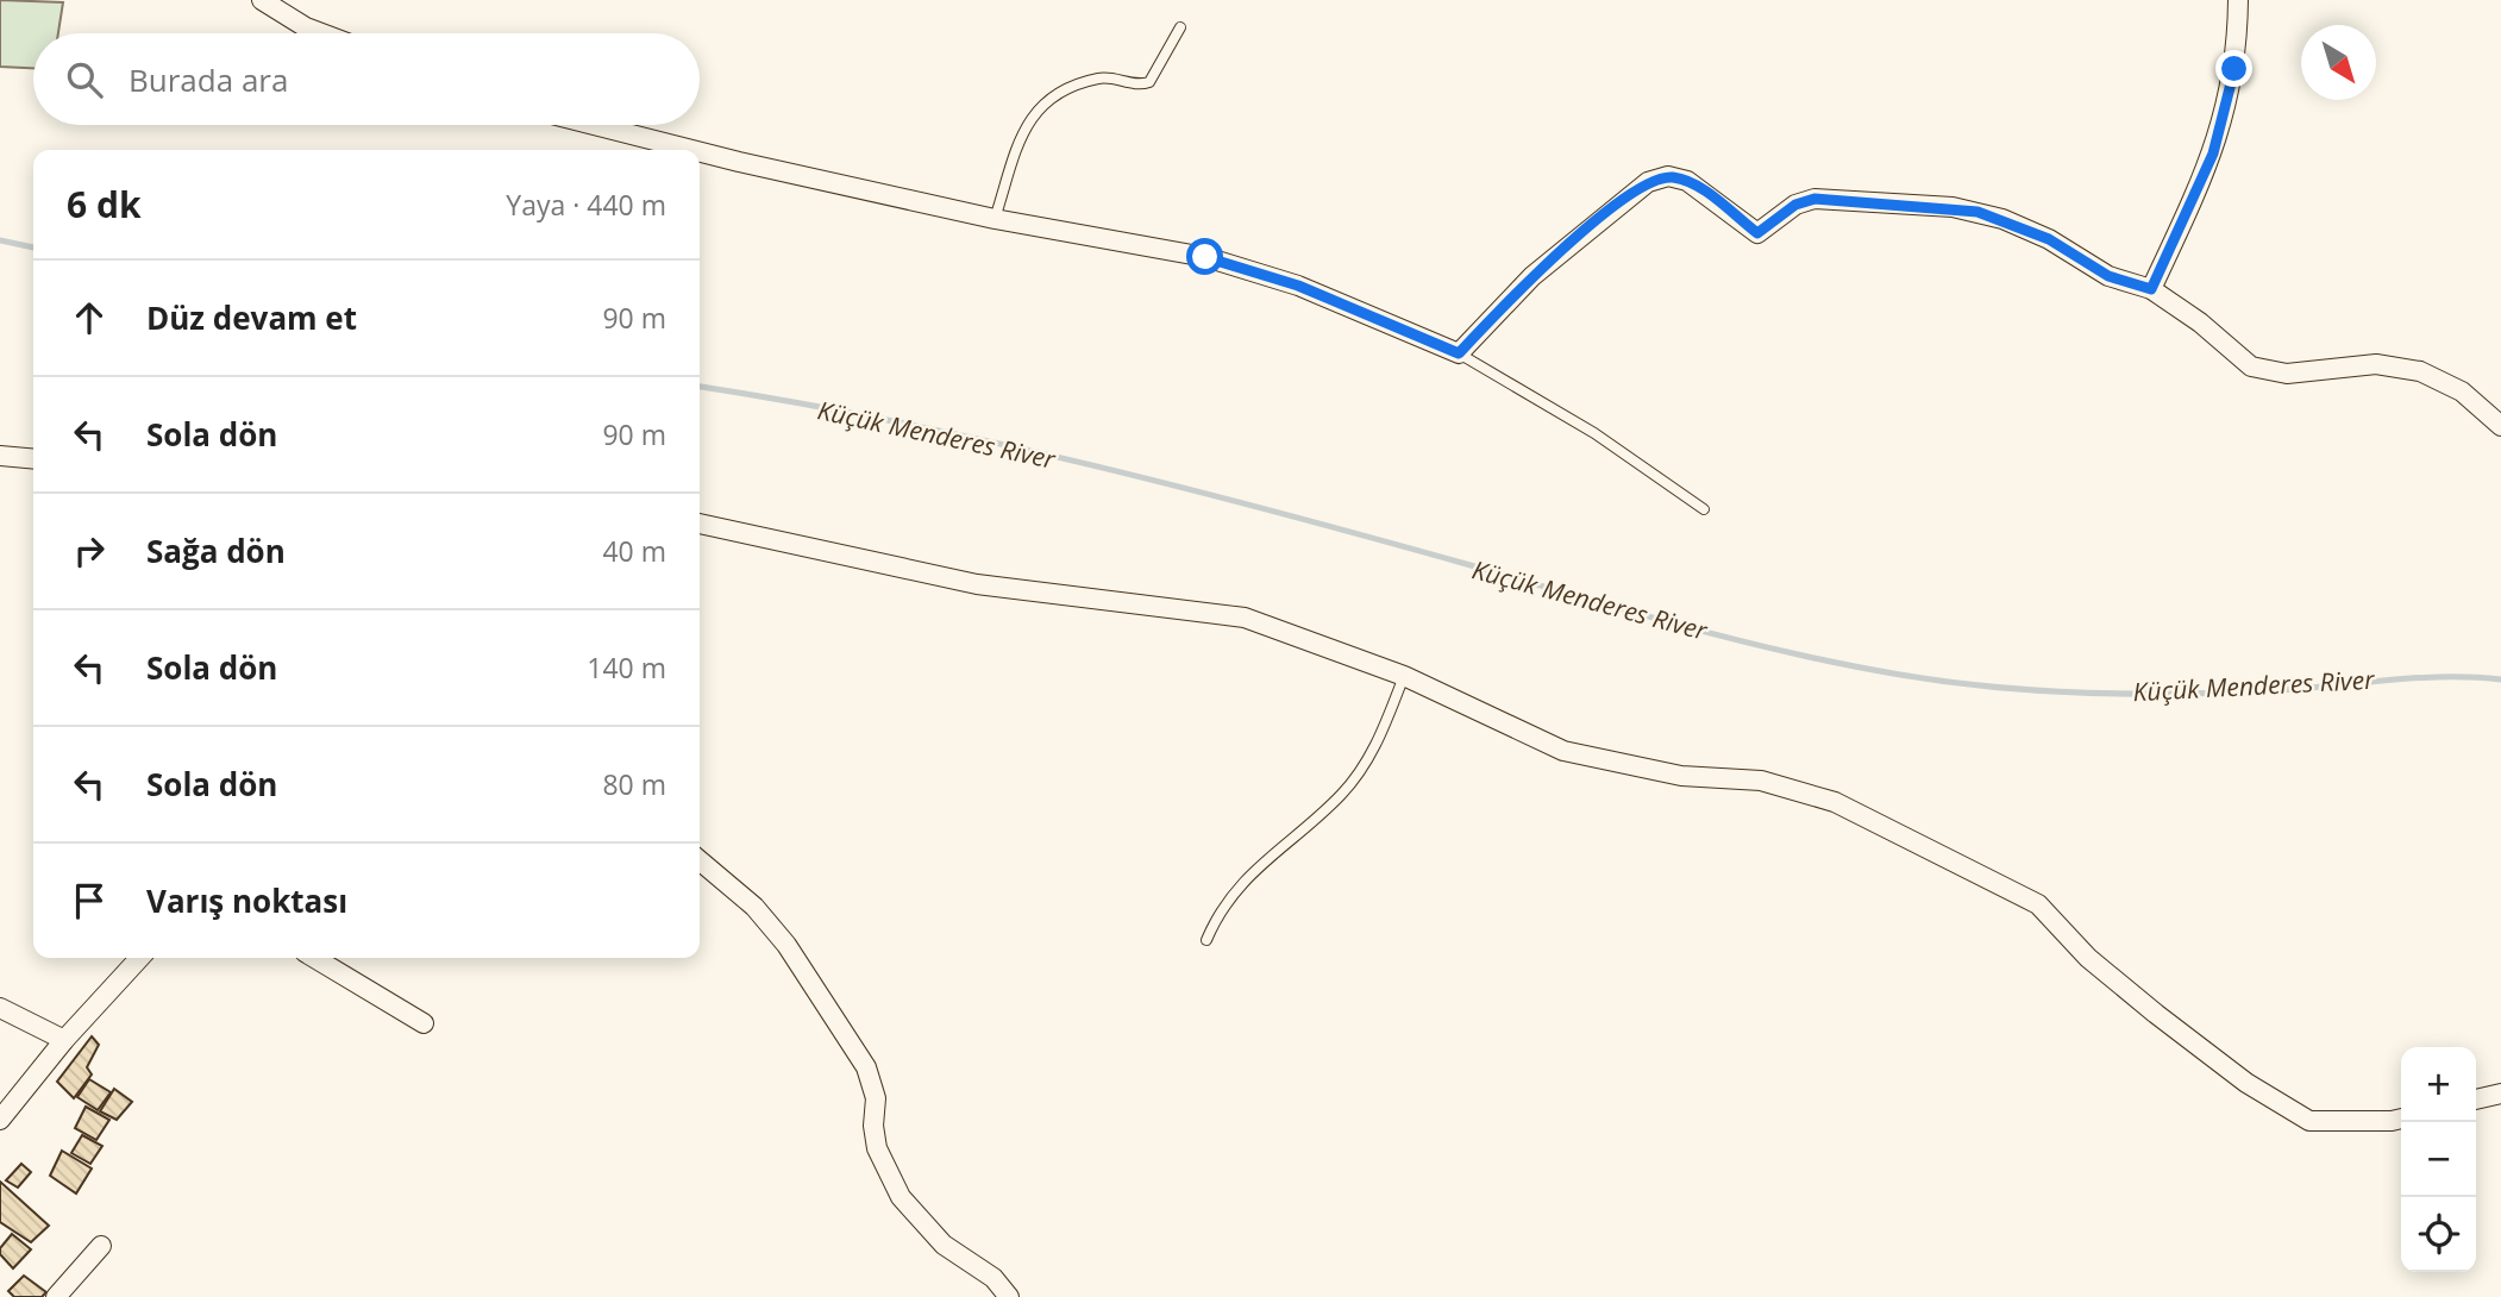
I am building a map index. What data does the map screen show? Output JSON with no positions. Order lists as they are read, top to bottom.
{
  "water": ["Küçük Menderes River"],
  "north": "bottom right",
  "page": {
    "search": "Burada ara",
    "heading": ["6 dk", "Yaya · 440 m"],
    "list": [
      ["Düz devam et", "90 m"],
      ["Sola dön", "90 m"],
      ["Sağa dön", "40 m"],
      ["Sola dön", "140 m"],
      ["Sola dön", "80 m"],
      "Varış noktası"
    ],
    "map_buttons": ["+", "−"]
  }
}
